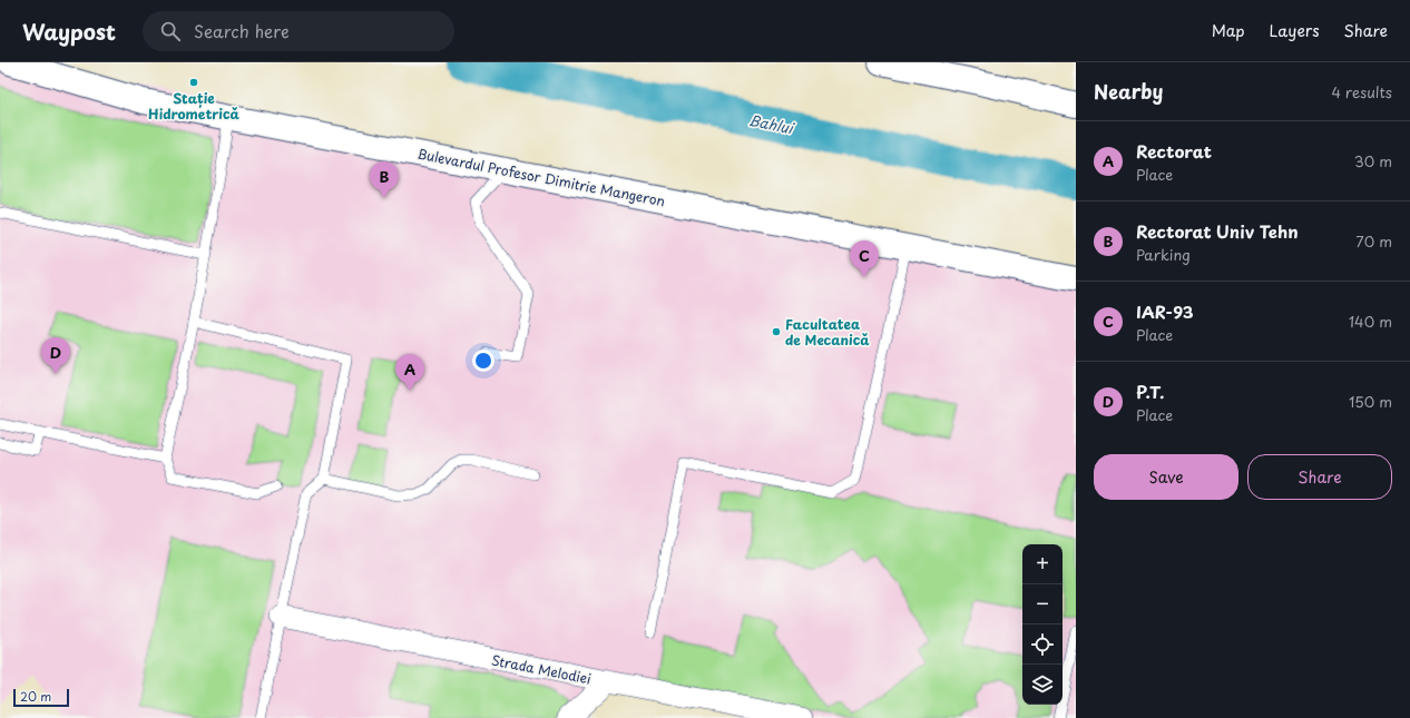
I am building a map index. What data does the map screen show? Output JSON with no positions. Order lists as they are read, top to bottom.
{
  "streets": {
    "main road": ["Bulevardul Profesor Dimitrie Mangeron"],
    "street": ["Strada Melodiei"]
  },
  "water": ["Bahlui"],
  "places": ["Stație Hidrometrică", "Facultatea de Mecanică"],
  "scale_bar": "20 m",
  "page": {
    "header": "Waypost",
    "search": "Search here",
    "nav": ["Map", "Layers", "Share"],
    "heading": ["Nearby", "4 results"],
    "list": [
      {
        "mark": "A",
        "name": "Rectorat",
        "note": "Place",
        "value": "30 m"
      },
      {
        "mark": "B",
        "name": "Rectorat Univ Tehn",
        "note": "Parking",
        "value": "70 m"
      },
      {
        "mark": "C",
        "name": "IAR-93",
        "note": "Place",
        "value": "140 m"
      },
      {
        "mark": "D",
        "name": "P.T.",
        "note": "Place",
        "value": "150 m"
      }
    ],
    "pins": [
      "B",
      "C",
      "D",
      "A"
    ],
    "buttons": ["Save", "Share"],
    "map_buttons": ["+", "−"],
    "scale": "20 m"
  }
}
